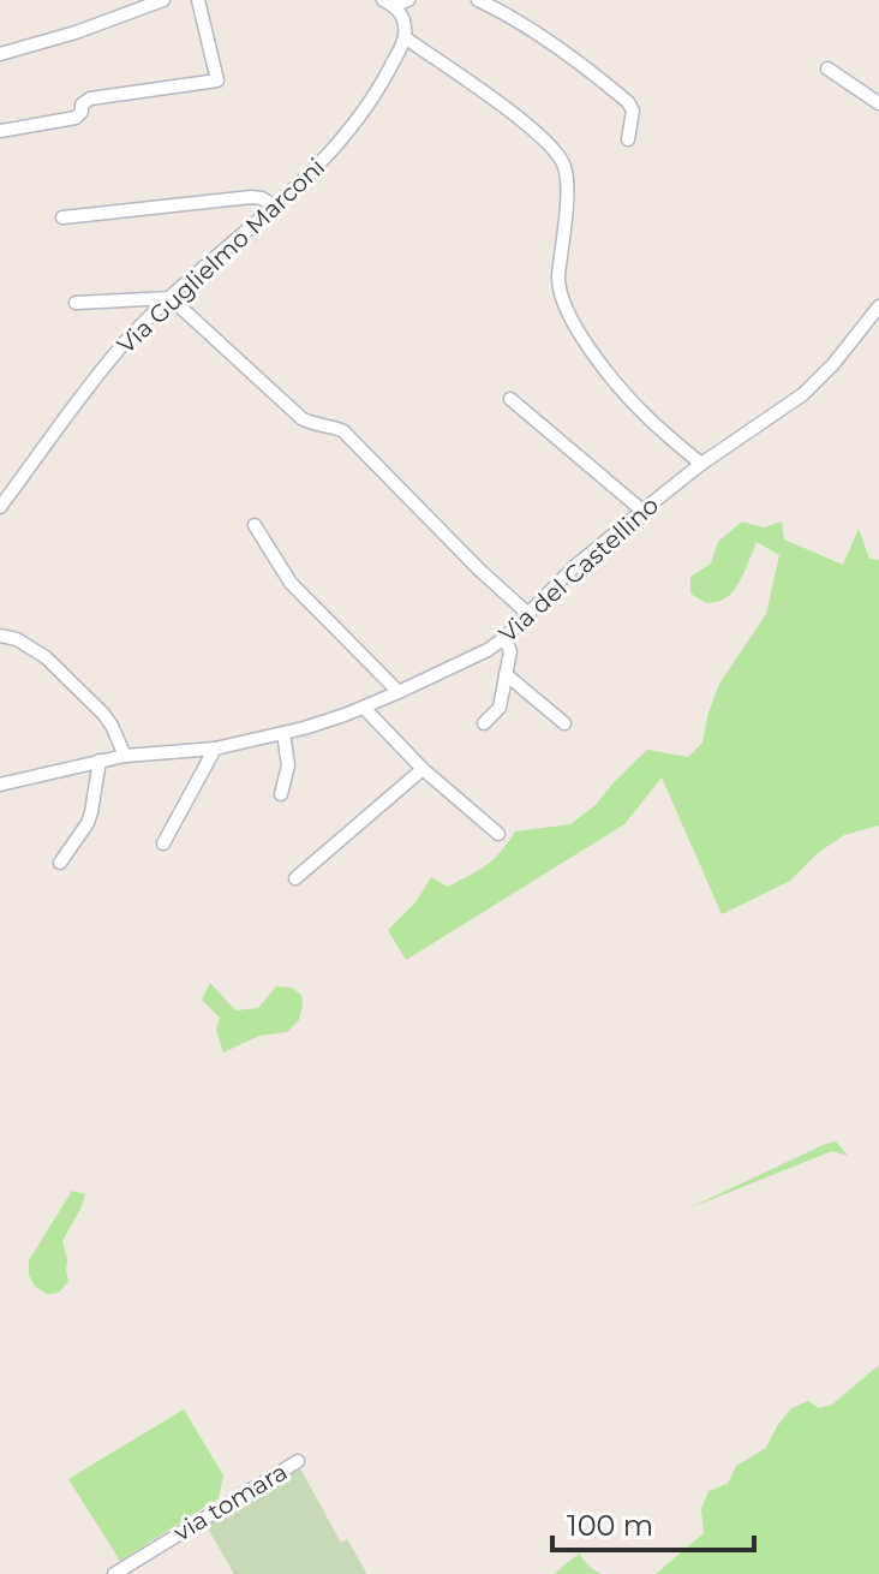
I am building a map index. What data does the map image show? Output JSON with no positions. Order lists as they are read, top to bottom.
{
  "streets": {
    "street": ["Via Guglielmo Marconi", "Via del Castellino", "via tomara"]
  },
  "scale_bar": "100 m"
}
